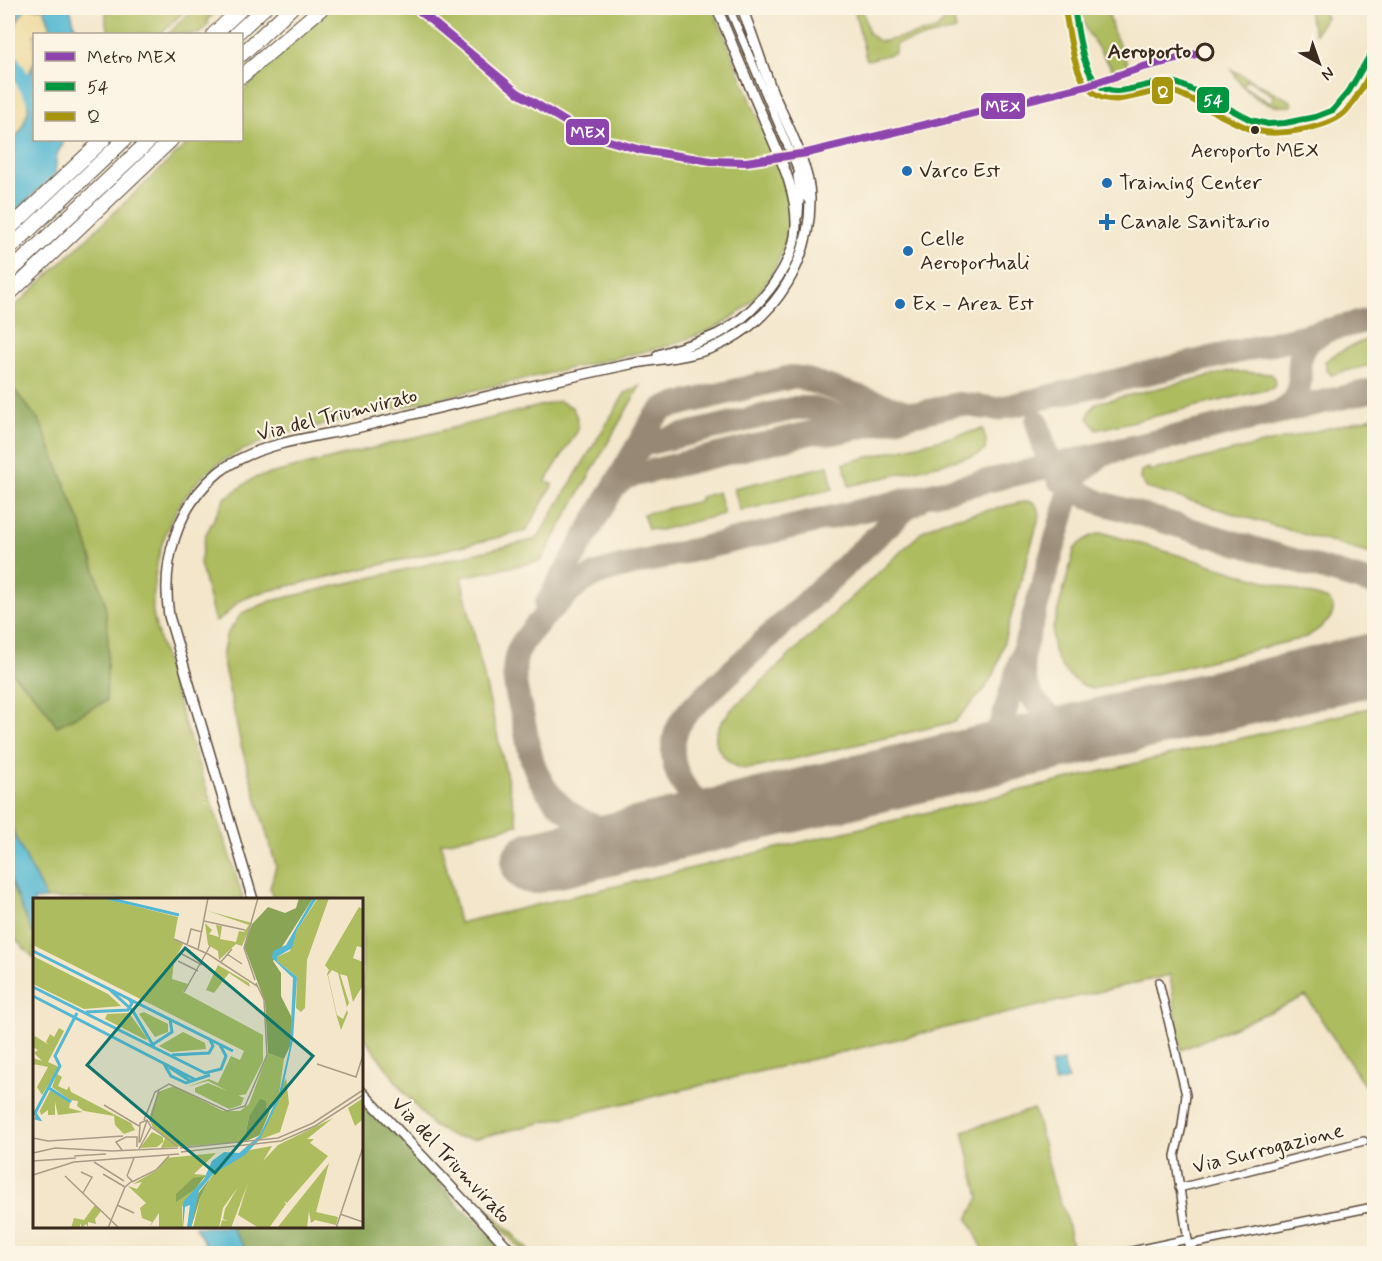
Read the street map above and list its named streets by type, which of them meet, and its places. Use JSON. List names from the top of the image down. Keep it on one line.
{"streets":{"street":["Via del Triumvirato","Via Surrogazione"]},"places":{"other":["Aeroporto","Aeroporto MEX","Varco Est","Training Center","Celle Aeroportuali","Ex - Area Est"],"health":["Canale Sanitario"]},"lines":["metro line MEX","transit line 54","transit line Q"],"legend":["Metro MEX","54","Q"],"north":"bottom right"}
